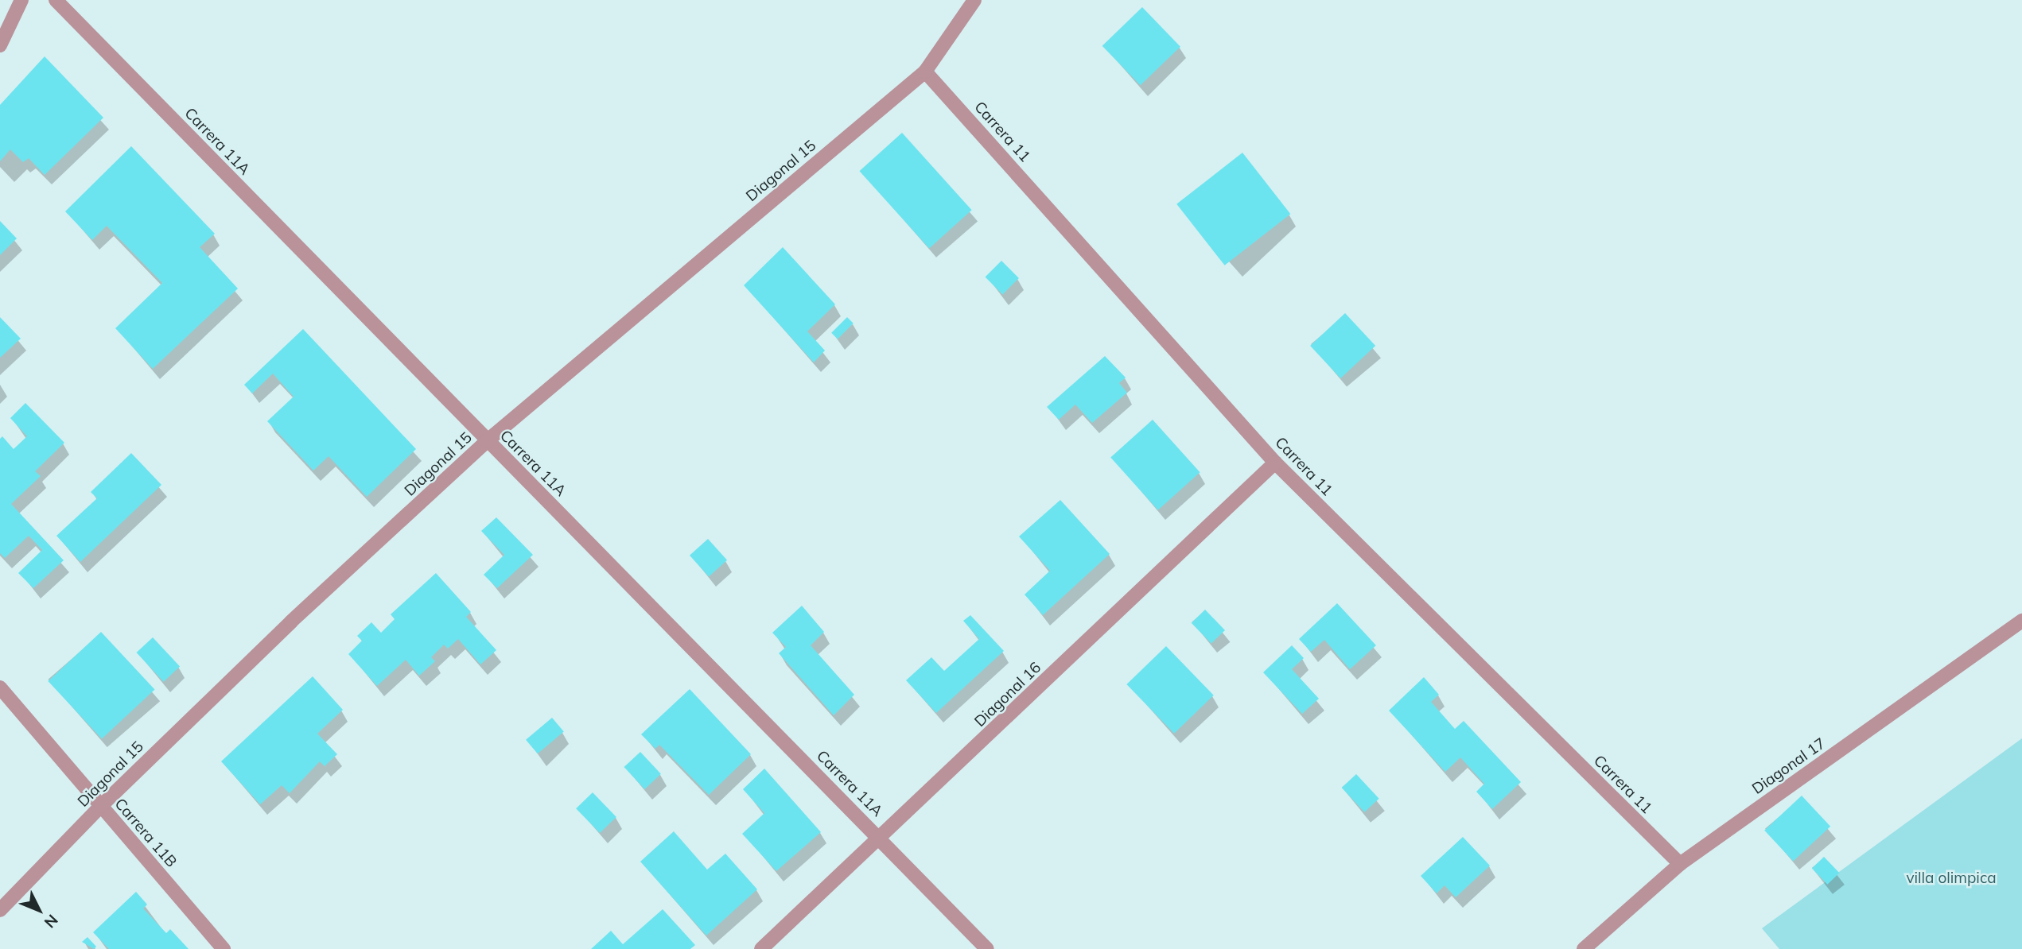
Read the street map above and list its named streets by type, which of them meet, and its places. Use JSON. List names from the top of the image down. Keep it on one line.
{"streets":{"street":["Carrera 11","Carrera 11A","Diagonal 15","Diagonal 16","Diagonal 17","Carrera 11B"]},"crossings":[["Carrera 11","Diagonal 15"],["Carrera 11","Diagonal 16"],["Carrera 11","Diagonal 17"],["Carrera 11A","Diagonal 15"],["Carrera 11A","Diagonal 16"],["Diagonal 15","Carrera 11B"]],"parks":["villa olimpica"],"north":"bottom right"}
